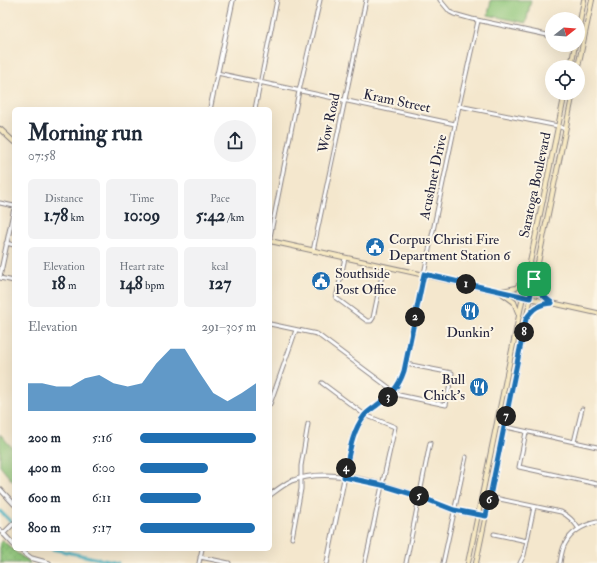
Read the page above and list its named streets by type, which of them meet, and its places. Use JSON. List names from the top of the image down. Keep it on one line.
{"streets":{"main road":["Saratoga Boulevard"],"street":["Kram Street","Wow Road","Acushnet Drive"]},"crossings":[["Kram Street","Wow Road"],["Kram Street","Acushnet Drive"]],"places":{"public building":["Corpus Christi Fire Department Station 6","Southside Post Office"],"restaurant":["Dunkin'","Bull Chick's"]},"north":"right","page":{"heading":["Morning run","07:58"],"stats":[["Distance","1.78 km"],["Time","10:09"],["Pace","5:42 /km"],["Elevation","18 m"],["Heart rate","148 bpm"],["kcal","127"]],"pins":["1","2","8","3","7","4","5","6"],"chart":["Elevation","291–305 m"],"list":[{"name":"200 m","note":"5:16"},{"name":"400 m","note":"6:00"},{"name":"600 m","note":"6:11"},{"name":"800 m","note":"5:17"}]}}
